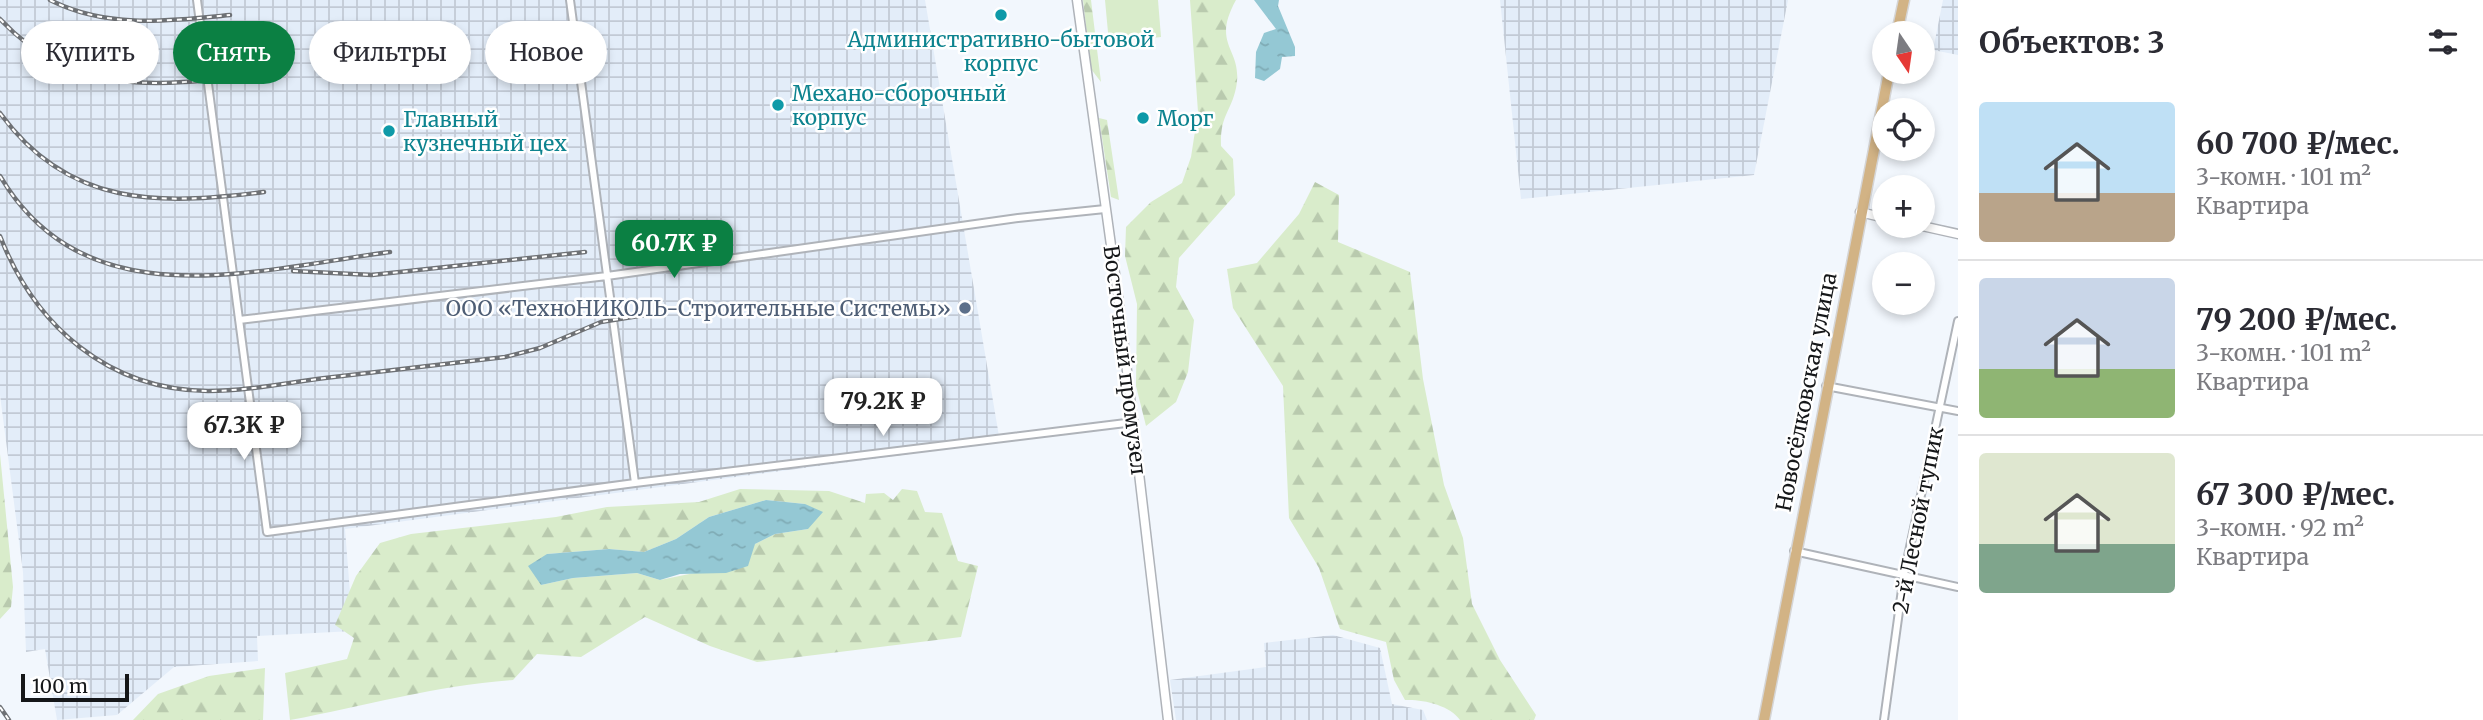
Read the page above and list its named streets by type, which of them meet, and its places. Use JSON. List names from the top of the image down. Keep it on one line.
{"streets":{"main road":["Новосёлковская улица"],"street":["Восточный промузел","2-й Лесной тупик"]},"places":["Административно-бытовой корпус","Механо-сборочный корпус","Морг","Главный кузнечный цех","ООО «ТехноНИКОЛЬ-Строительные Системы»"],"scale_bar":"100 m","north":"bottom","page":{"heading":"Объектов: 3","map_buttons":["+","−"],"chip":["Купить","Снять","Фильтры","Новое"],"list":[{"name":"60 700 ₽/мес.","note":"3-комн. · 101 m² · Квартира"},{"name":"79 200 ₽/мес.","note":"3-комн. · 101 m² · Квартира"},{"name":"67 300 ₽/мес.","note":"3-комн. · 92 m² · Квартира"}],"price":["60.7K ₽","79.2K ₽","67.3K ₽"],"scale":"100 m"}}
